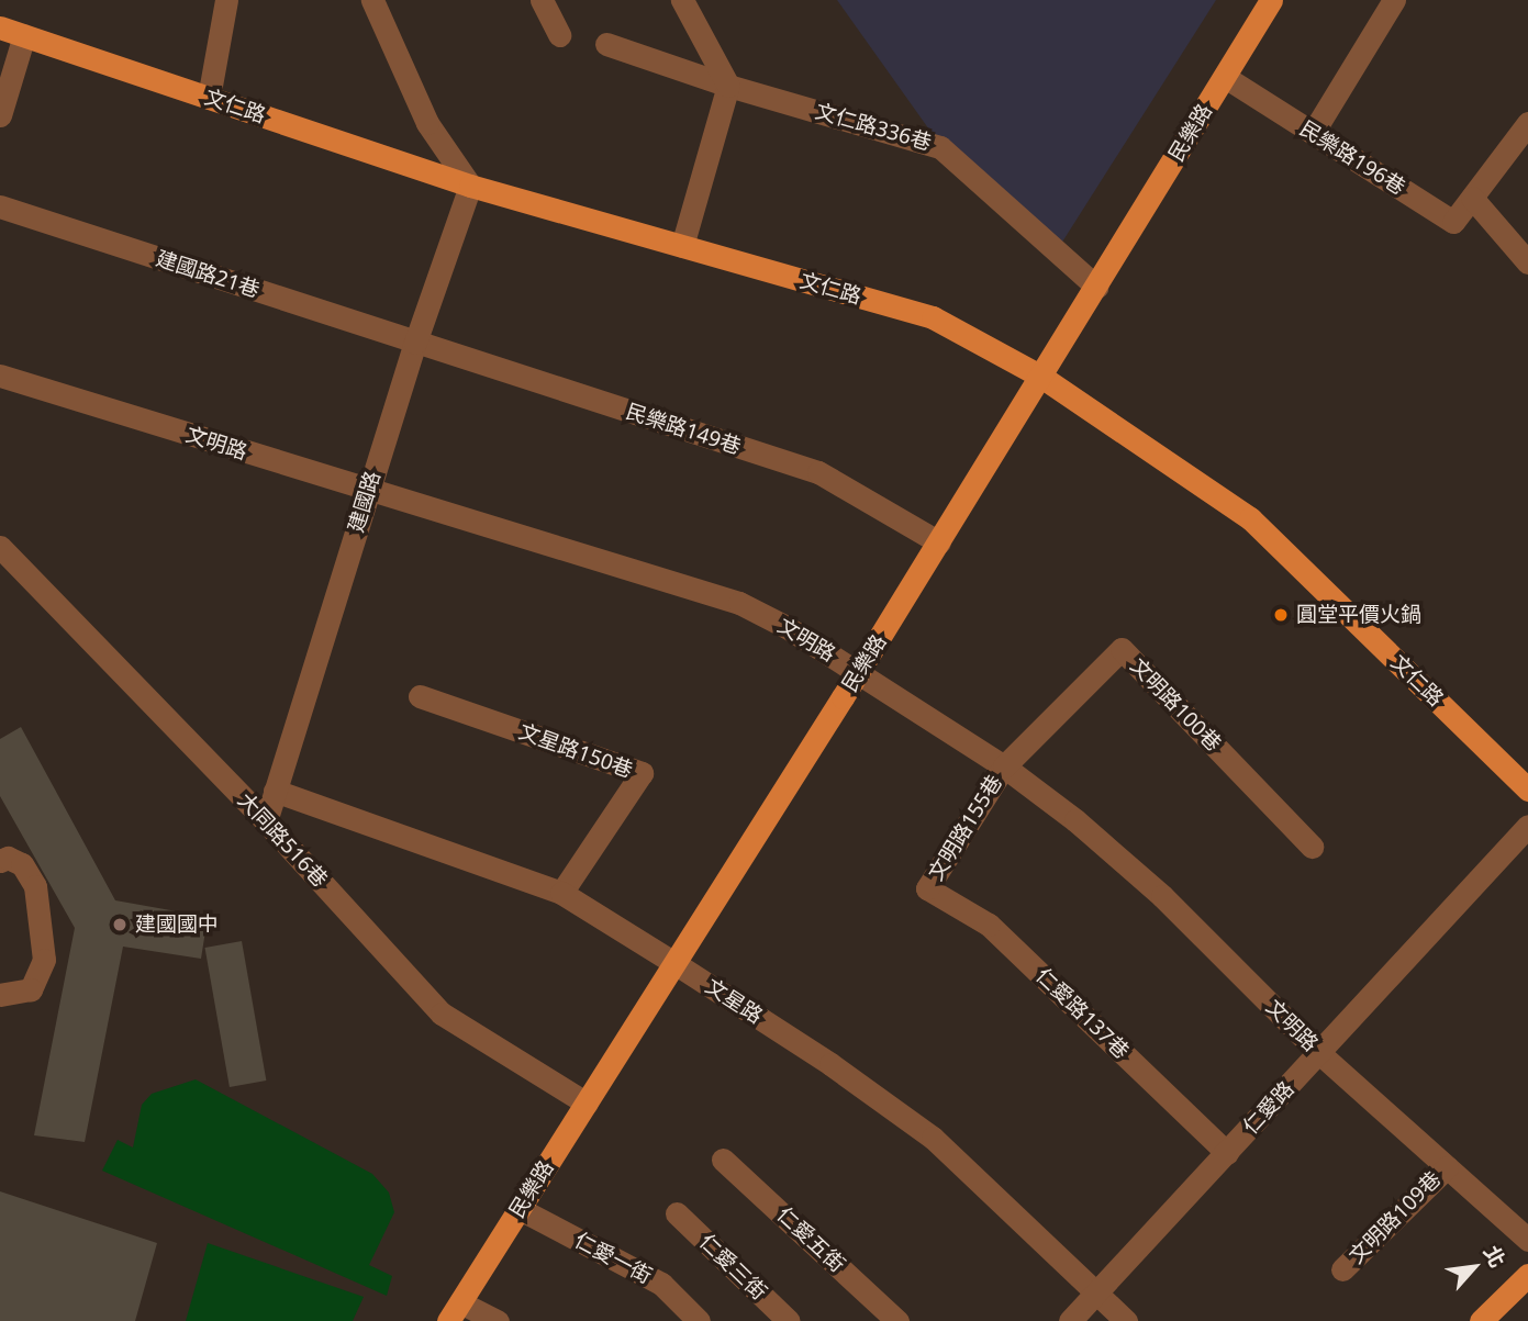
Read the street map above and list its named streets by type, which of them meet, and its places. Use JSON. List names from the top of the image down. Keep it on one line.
{"streets":{"main road":["文仁路","民樂路"],"street":["文仁路336巷","民樂路196巷","建國路21巷","民樂路149巷","文明路","建國路","文明路100巷","文星路150巷","文明路155巷","大同路516巷","文星路","仁愛路137巷","仁愛路","文明路109巷","仁愛五街","仁愛一街","仁愛三街"]},"crossings":[["文仁路","民樂路"],["文仁路","建國路"],["文仁路336巷","民樂路"],["民樂路","民樂路196巷"],["民樂路","民樂路149巷"],["民樂路","文明路"],["民樂路","大同路516巷"],["民樂路","文星路"],["民樂路","仁愛一街"],["建國路21巷","民樂路149巷"],["建國路21巷","建國路"],["民樂路149巷","建國路"],["文明路","建國路"],["文明路","文明路100巷"],["文明路","文明路155巷"],["文明路","仁愛路"],["文明路","文明路109巷"],["建國路","大同路516巷"],["建國路","文星路"],["文明路100巷","文明路155巷"],["文星路150巷","文星路"],["文明路155巷","仁愛路137巷"],["文星路","仁愛路"],["仁愛路137巷","仁愛路"]],"places":["圓堂平價火鍋","建國國中"],"north":"top right"}
